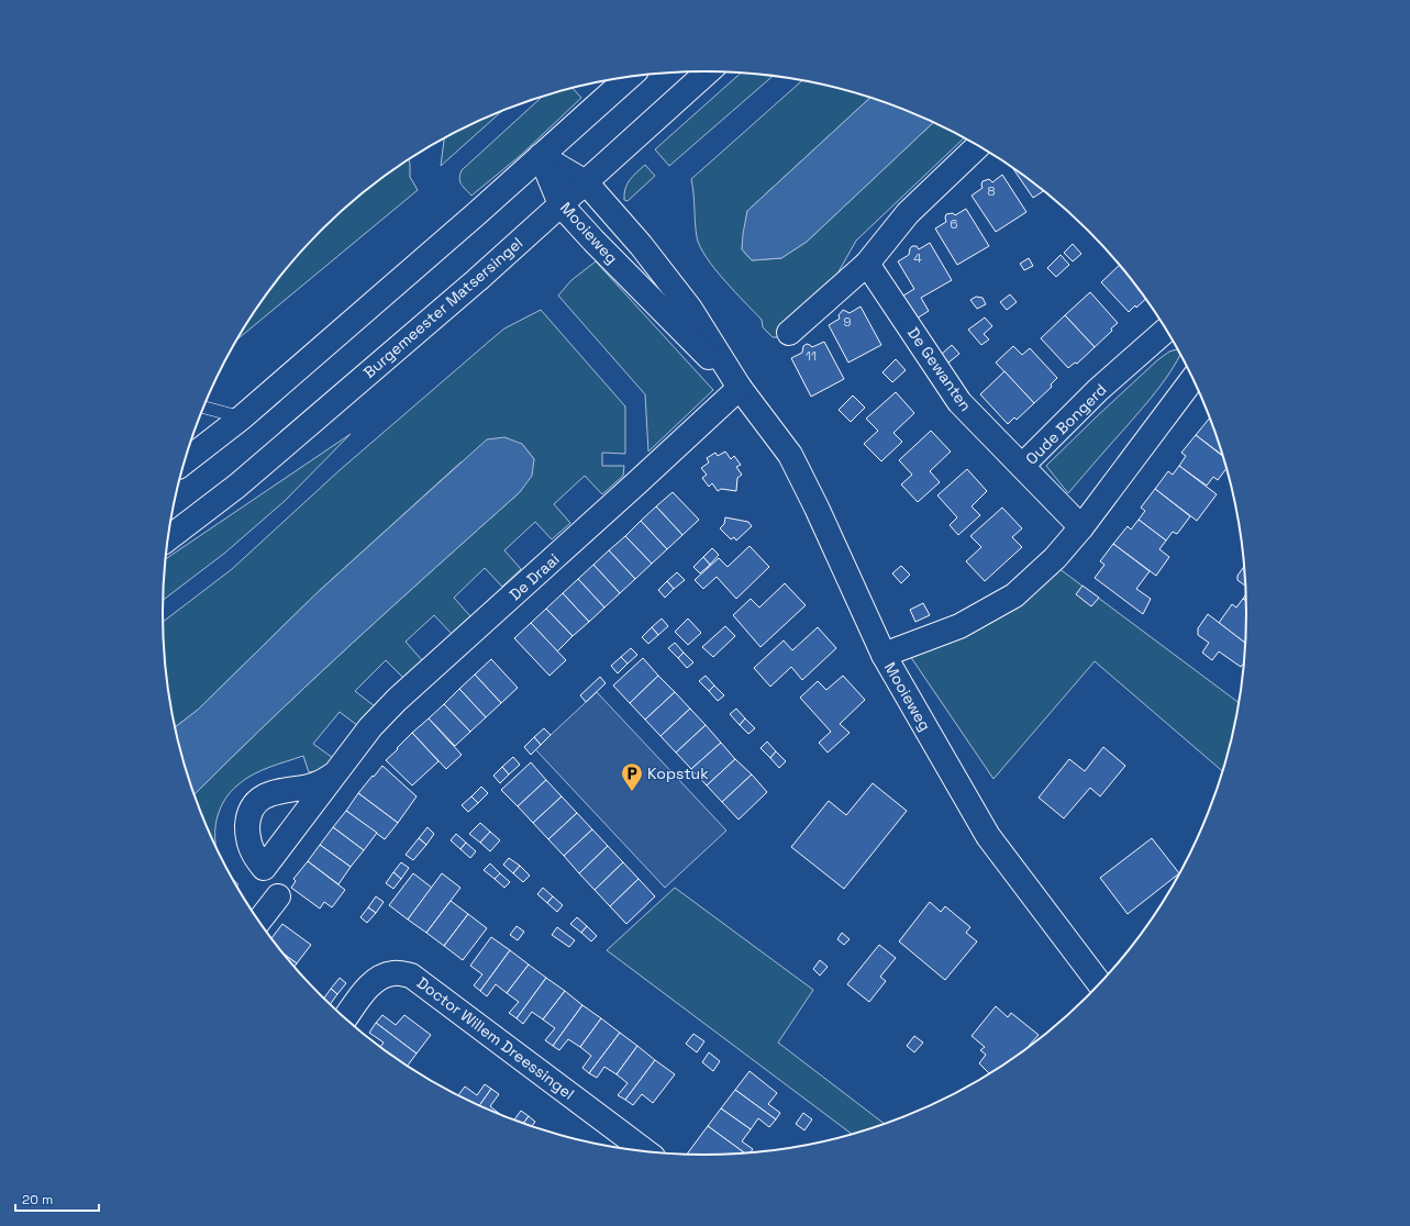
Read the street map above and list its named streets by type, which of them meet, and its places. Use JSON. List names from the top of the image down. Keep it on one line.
{"streets":{"street":["Mooieweg","Burgemeester Matsersingel","De Gewanten","Oude Bongerd","De Draai","Doctor Willem Dreessingel"]},"crossings":[["Mooieweg","Burgemeester Matsersingel"],["Mooieweg","De Draai"],["De Gewanten","Oude Bongerd"]],"places":{"parking":["Kopstuk"]},"house_numbers":["8","6","4","9","11"],"scale_bar":"20 m"}
